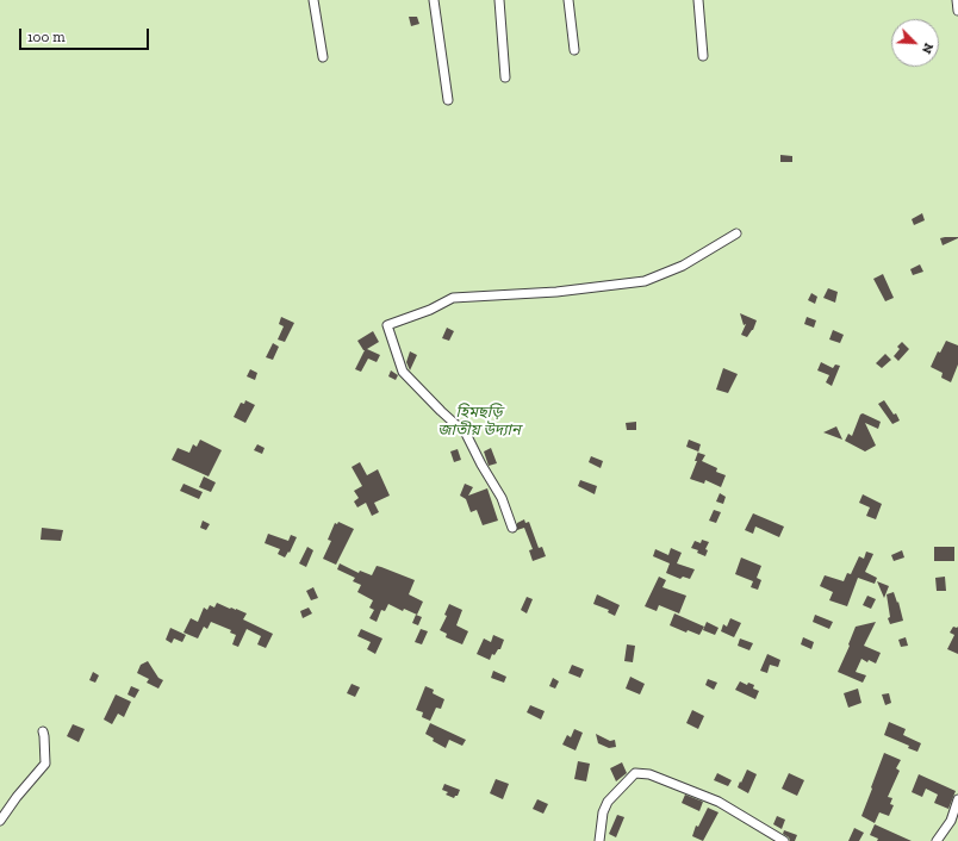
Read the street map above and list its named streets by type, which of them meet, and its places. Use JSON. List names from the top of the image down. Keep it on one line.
{"parks":["হিমছড়ি জাতীয় উদ্যান"],"scale_bar":"100 m","north":"bottom right"}
